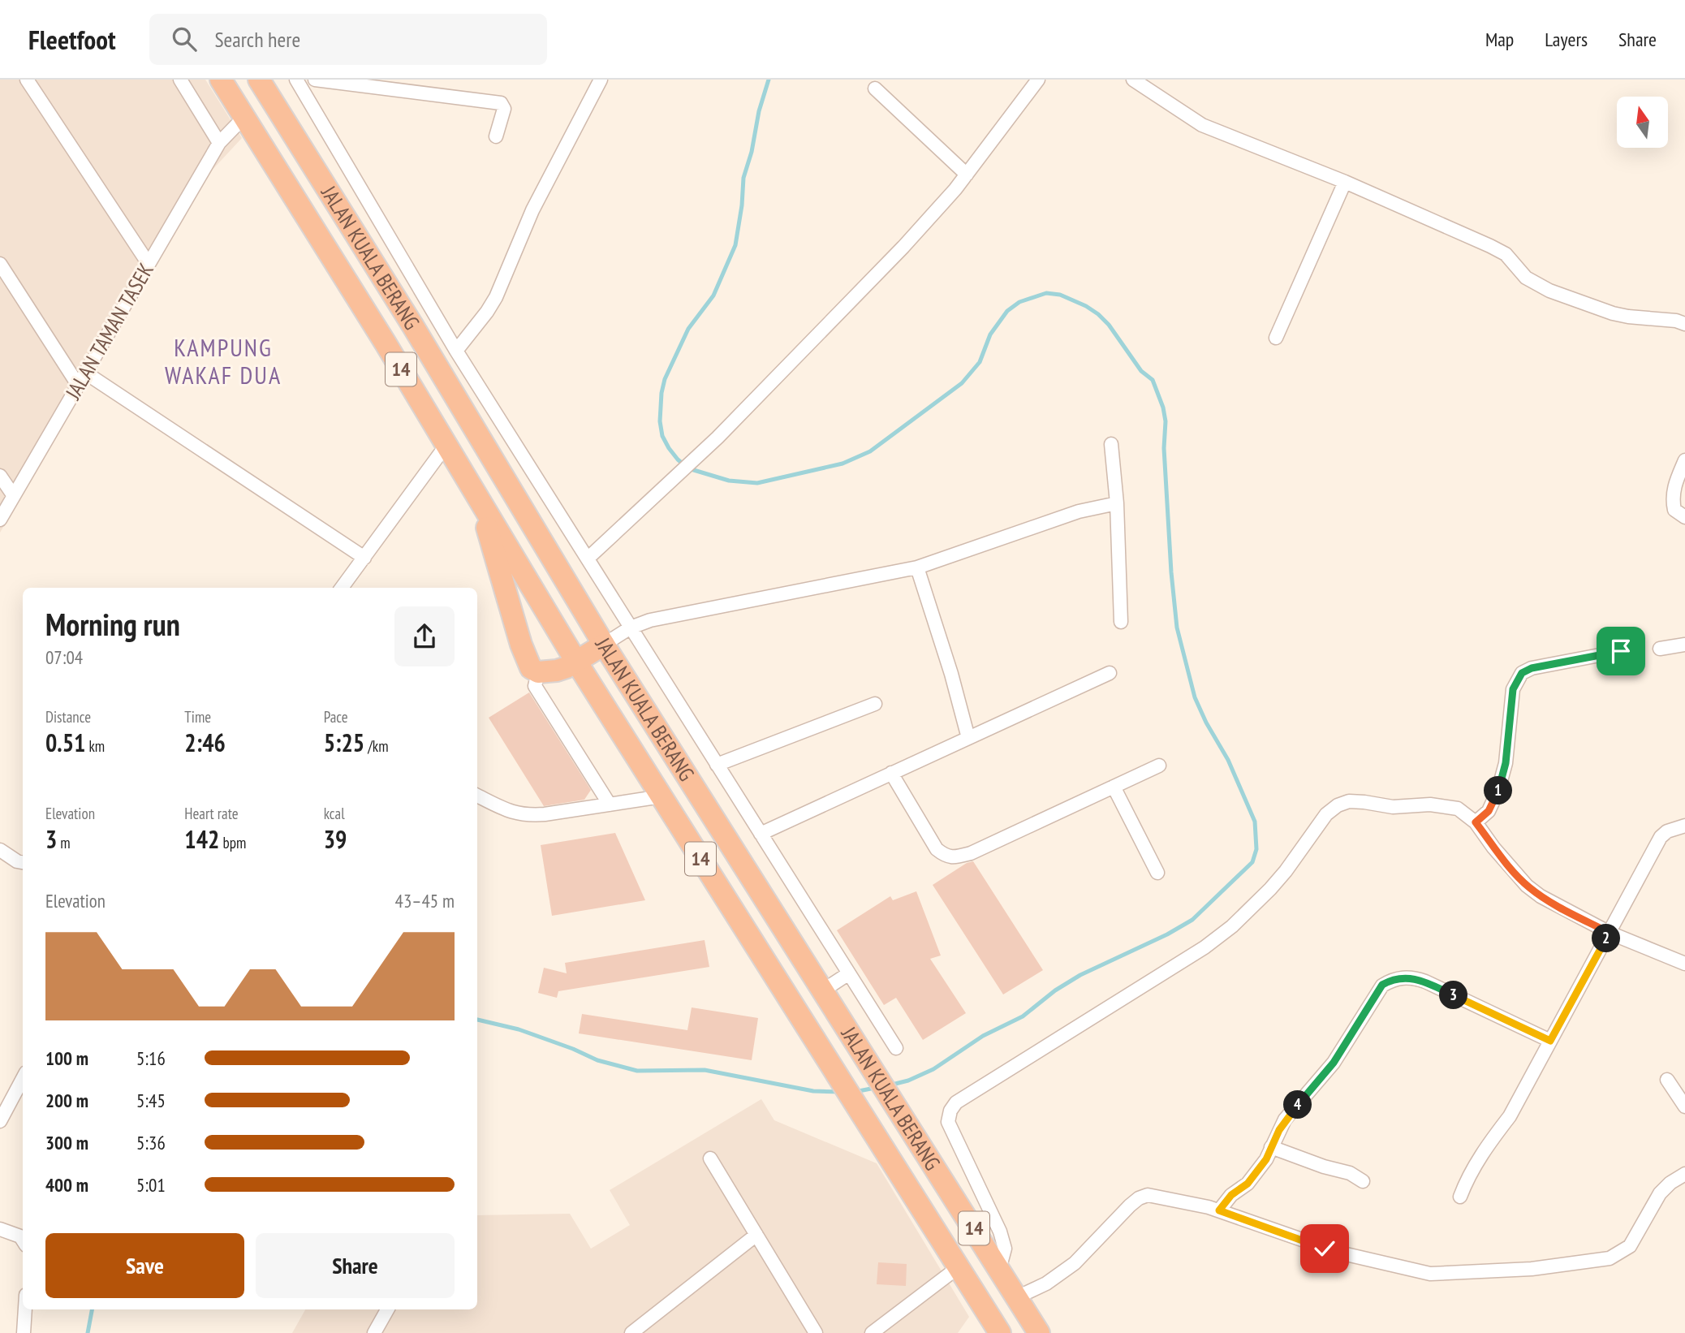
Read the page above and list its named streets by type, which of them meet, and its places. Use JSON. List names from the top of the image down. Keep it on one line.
{"streets":{"highway":["JALAN KUALA BERANG","14"],"street":["JALAN TAMAN TASEK"]},"crossings":[["JALAN KUALA BERANG","JALAN TAMAN TASEK"]],"districts":["KAMPUNG WAKAF DUA"],"north":"top","page":{"header":"Fleetfoot","search":"Search here","nav":["Map","Layers","Share"],"heading":["Morning run","07:04"],"stats":[["Distance","0.51 km"],["Time","2:46"],["Pace","5:25 /km"],["Elevation","3 m"],["Heart rate","142 bpm"],["kcal","39"]],"pins":["1","2","3","4"],"chart":["Elevation","43–45 m"],"list":[{"name":"100 m","note":"5:16"},{"name":"200 m","note":"5:45"},{"name":"300 m","note":"5:36"},{"name":"400 m","note":"5:01"}],"buttons":["Save","Share"]}}
